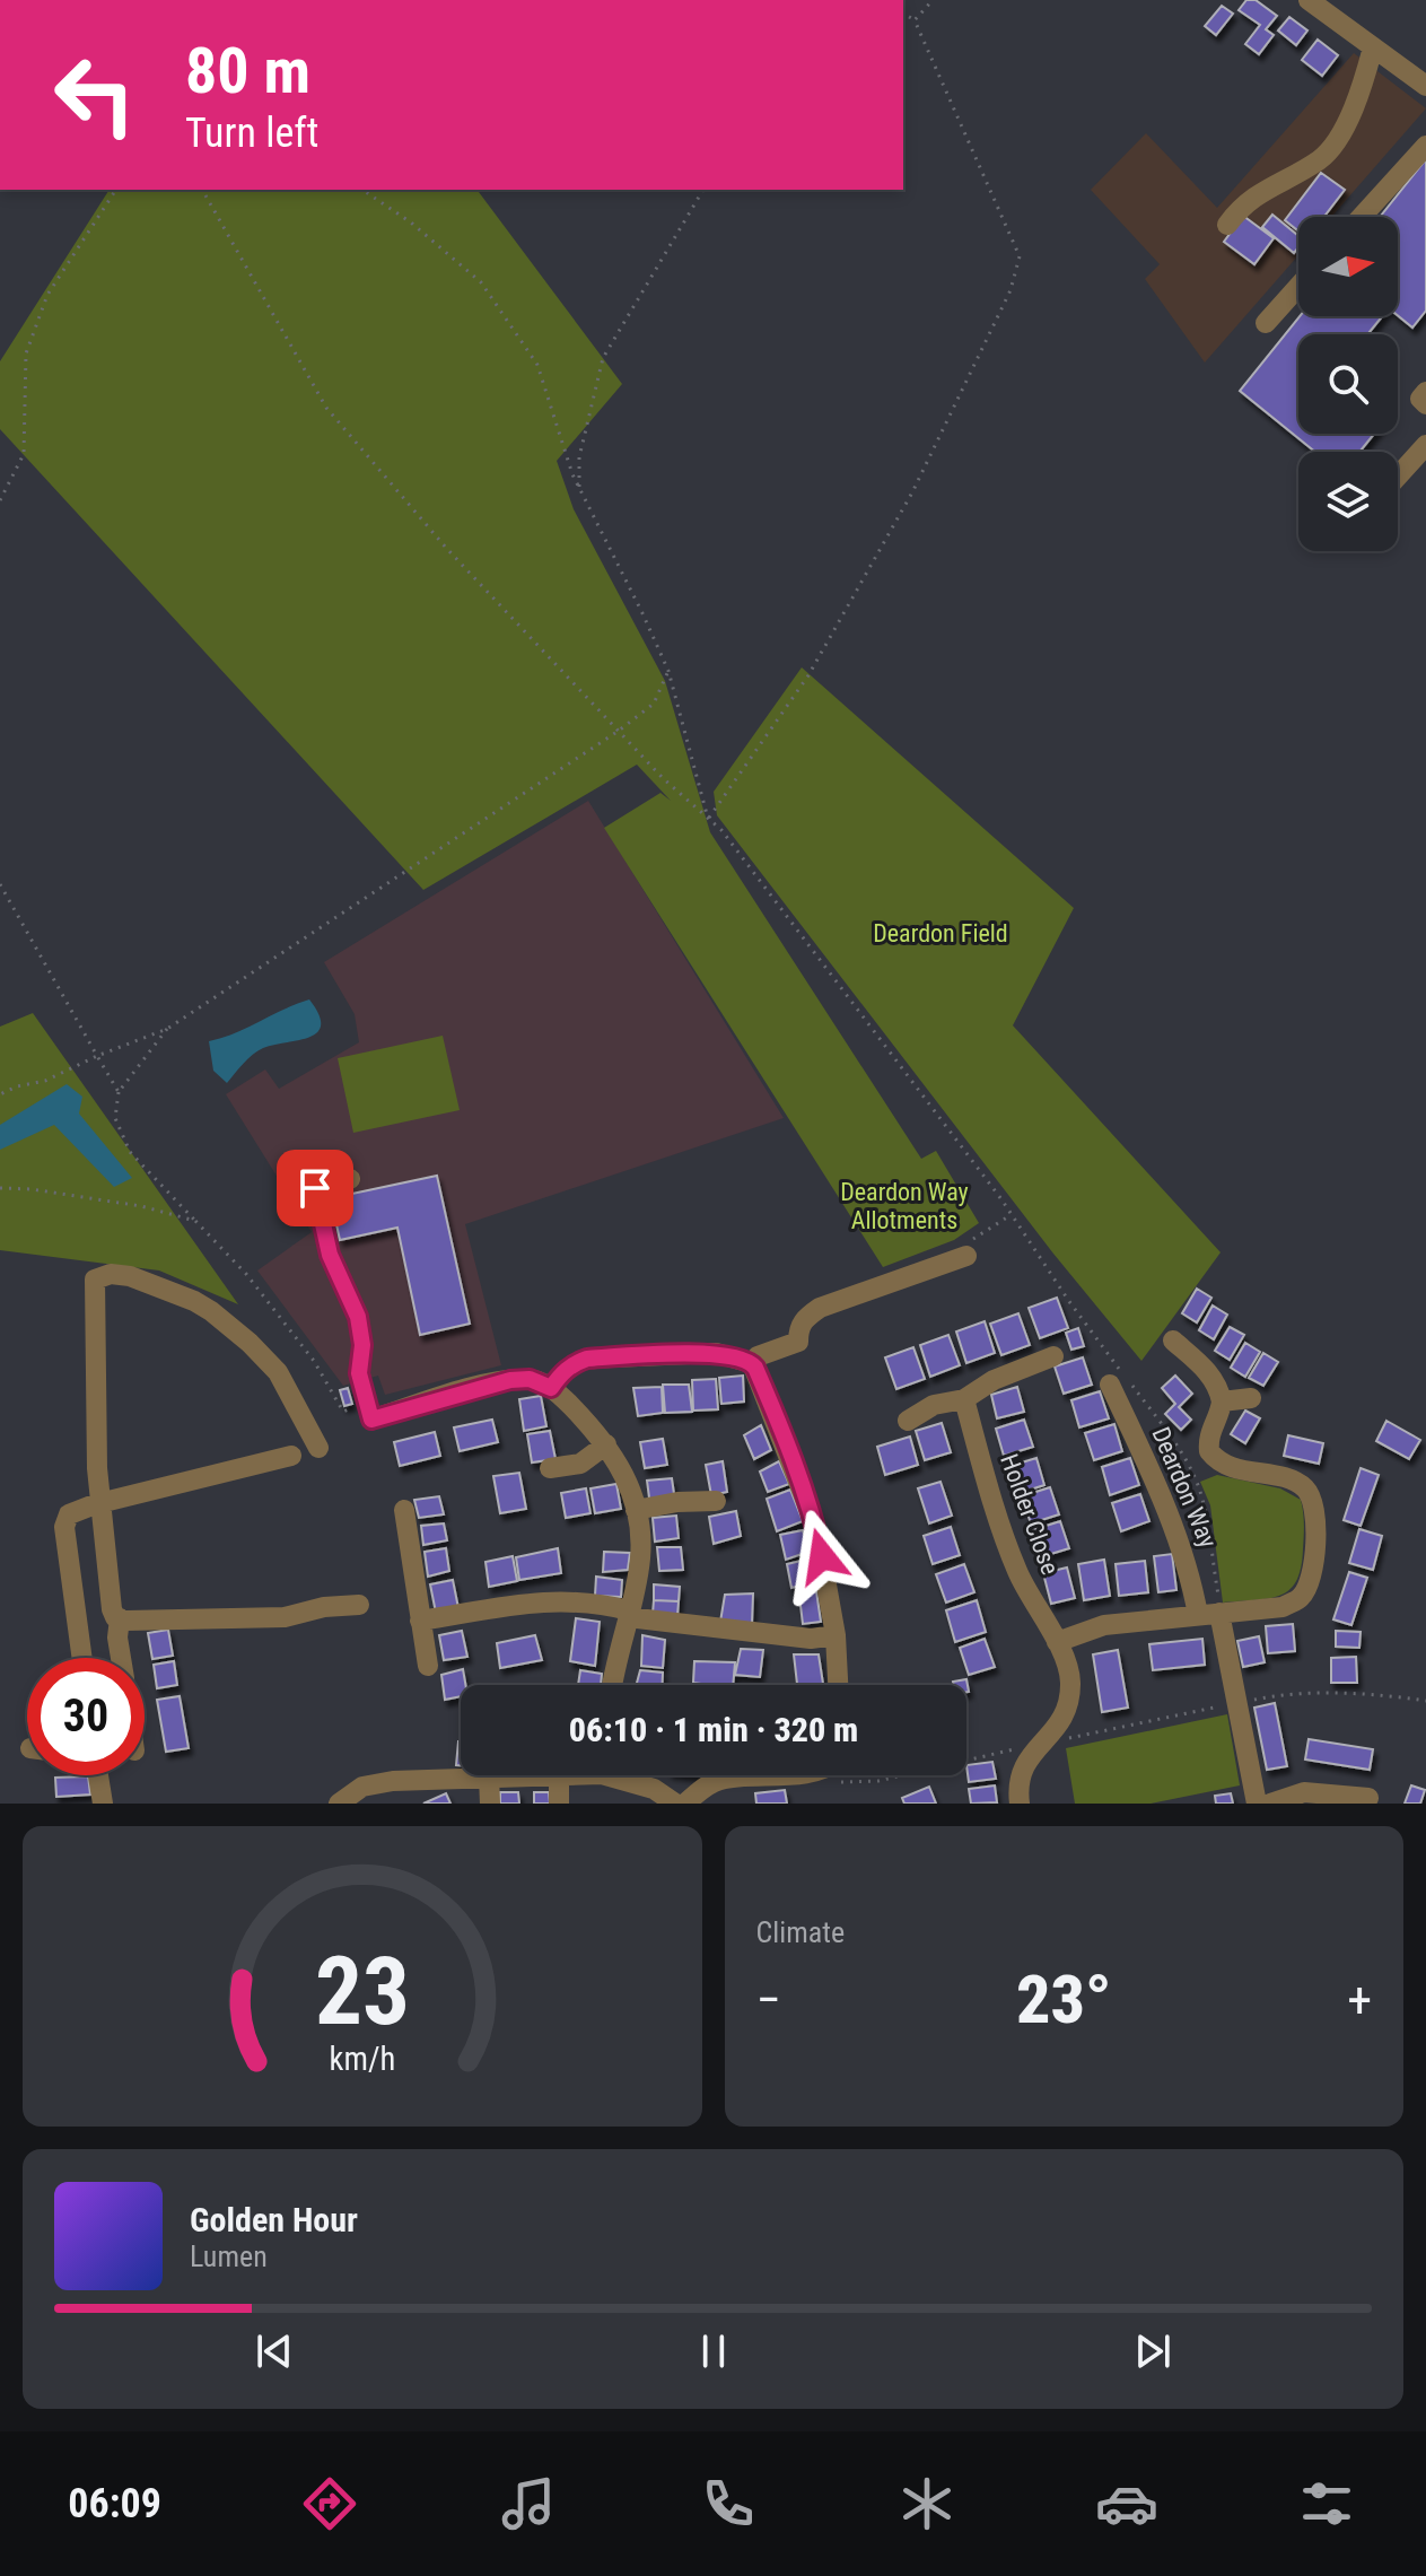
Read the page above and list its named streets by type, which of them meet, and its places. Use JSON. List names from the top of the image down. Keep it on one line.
{"streets":{"street":["Deardon Way","Holder Close"]},"crossings":[["Deardon Way","Holder Close"]],"parks":["Deardon Field","Deardon Way Allotments"],"north":"right","page":{"turn":["80 m","Turn left"],"limit":"30","trip":"06:10 · 1 min · 320 m","tile":"Climate","heat":["−","23°","+"],"song":["Golden Hour","Lumen"],"tabs":"06:09","gauge":["23","km/h"]}}
